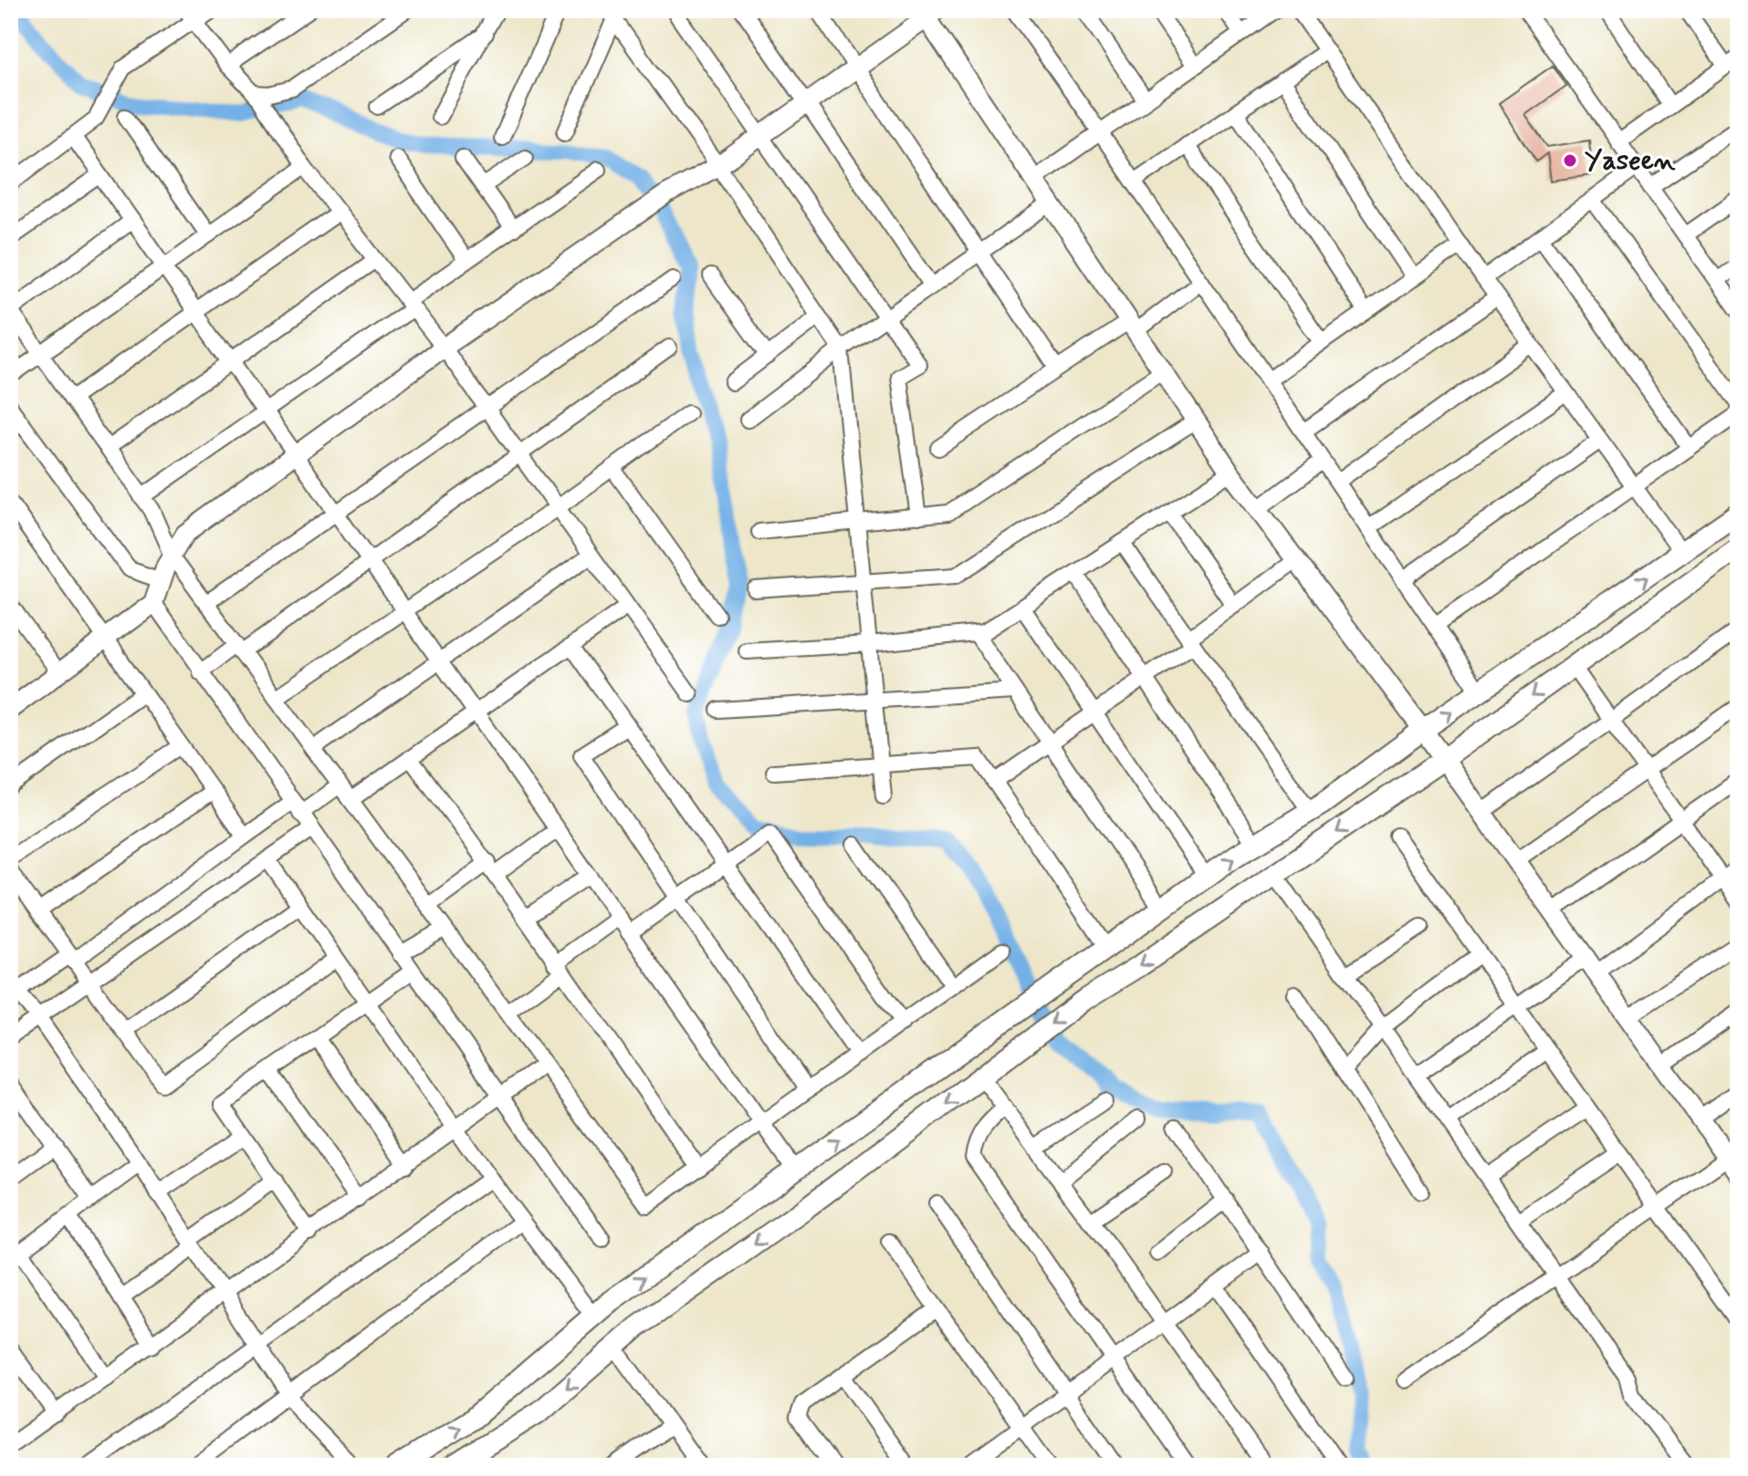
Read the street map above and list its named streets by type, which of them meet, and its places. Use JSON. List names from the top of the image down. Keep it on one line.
{"places":["Yaseen"]}
